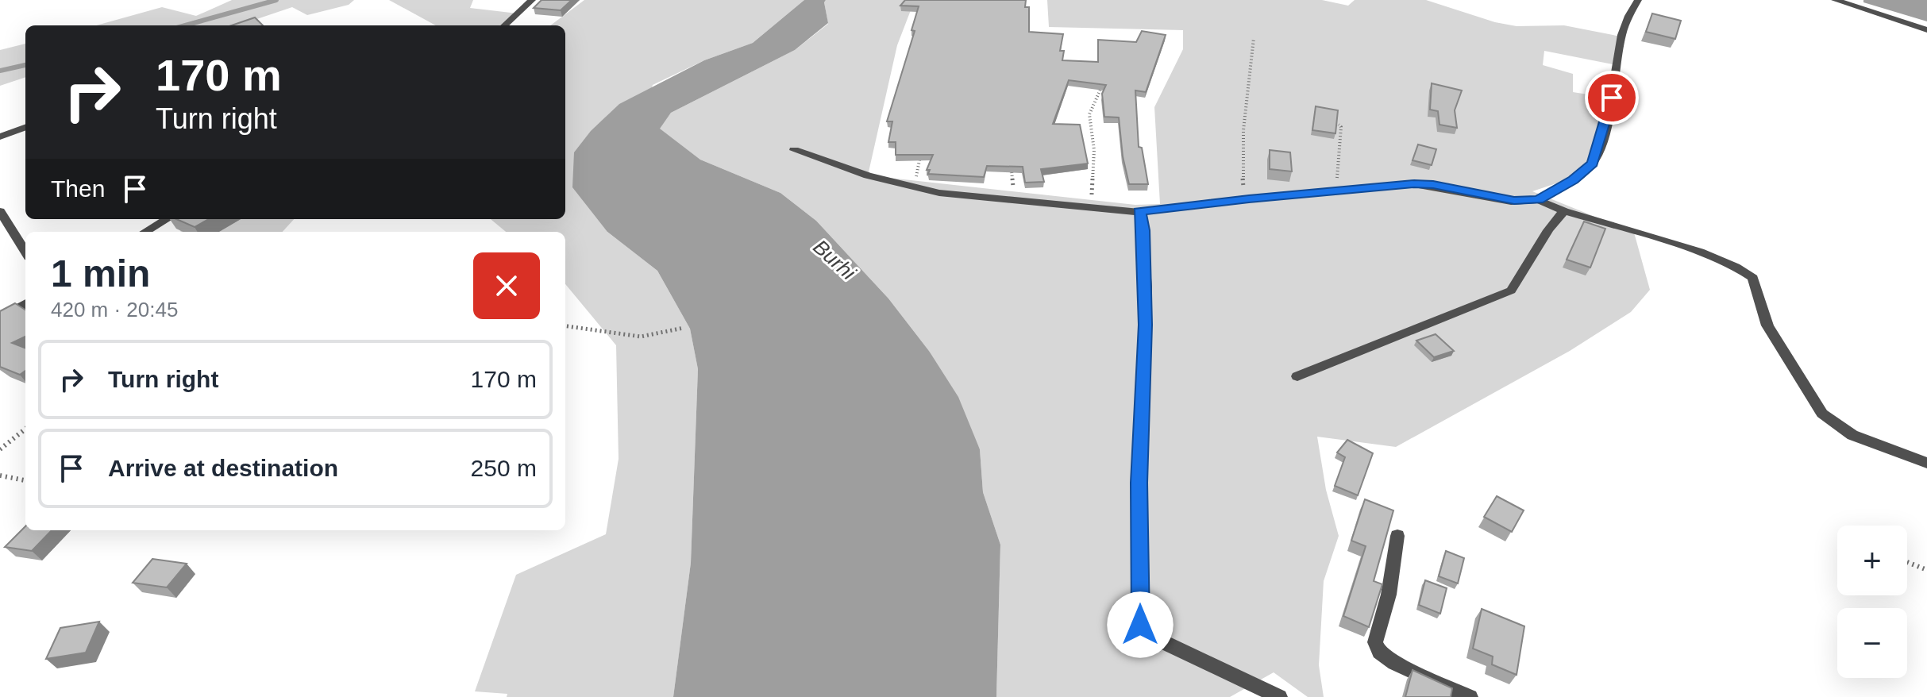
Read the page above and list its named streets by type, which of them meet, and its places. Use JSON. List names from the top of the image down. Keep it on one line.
{"water":["Burhi"],"page":{"turn":["170 m","Turn right"],"then":"Then","heading":["1 min","420 m · 20:45"],"list":[{"name":"Turn right","value":"170 m"},{"name":"Arrive at destination","value":"250 m"}],"map_buttons":["+","−"]}}
